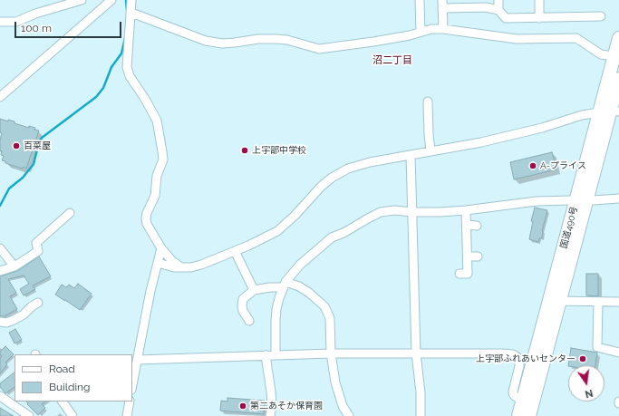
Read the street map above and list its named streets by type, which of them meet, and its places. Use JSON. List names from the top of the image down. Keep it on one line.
{"streets":{"highway":["国道490号"]},"districts":["沼二丁目"],"places":["百菜屋","上宇部中学校","A-プライス","上宇部ふれあいセンター","第二あそか保育園"],"legend":["Road","Building"],"scale_bar":"100 m","north":"bottom"}
